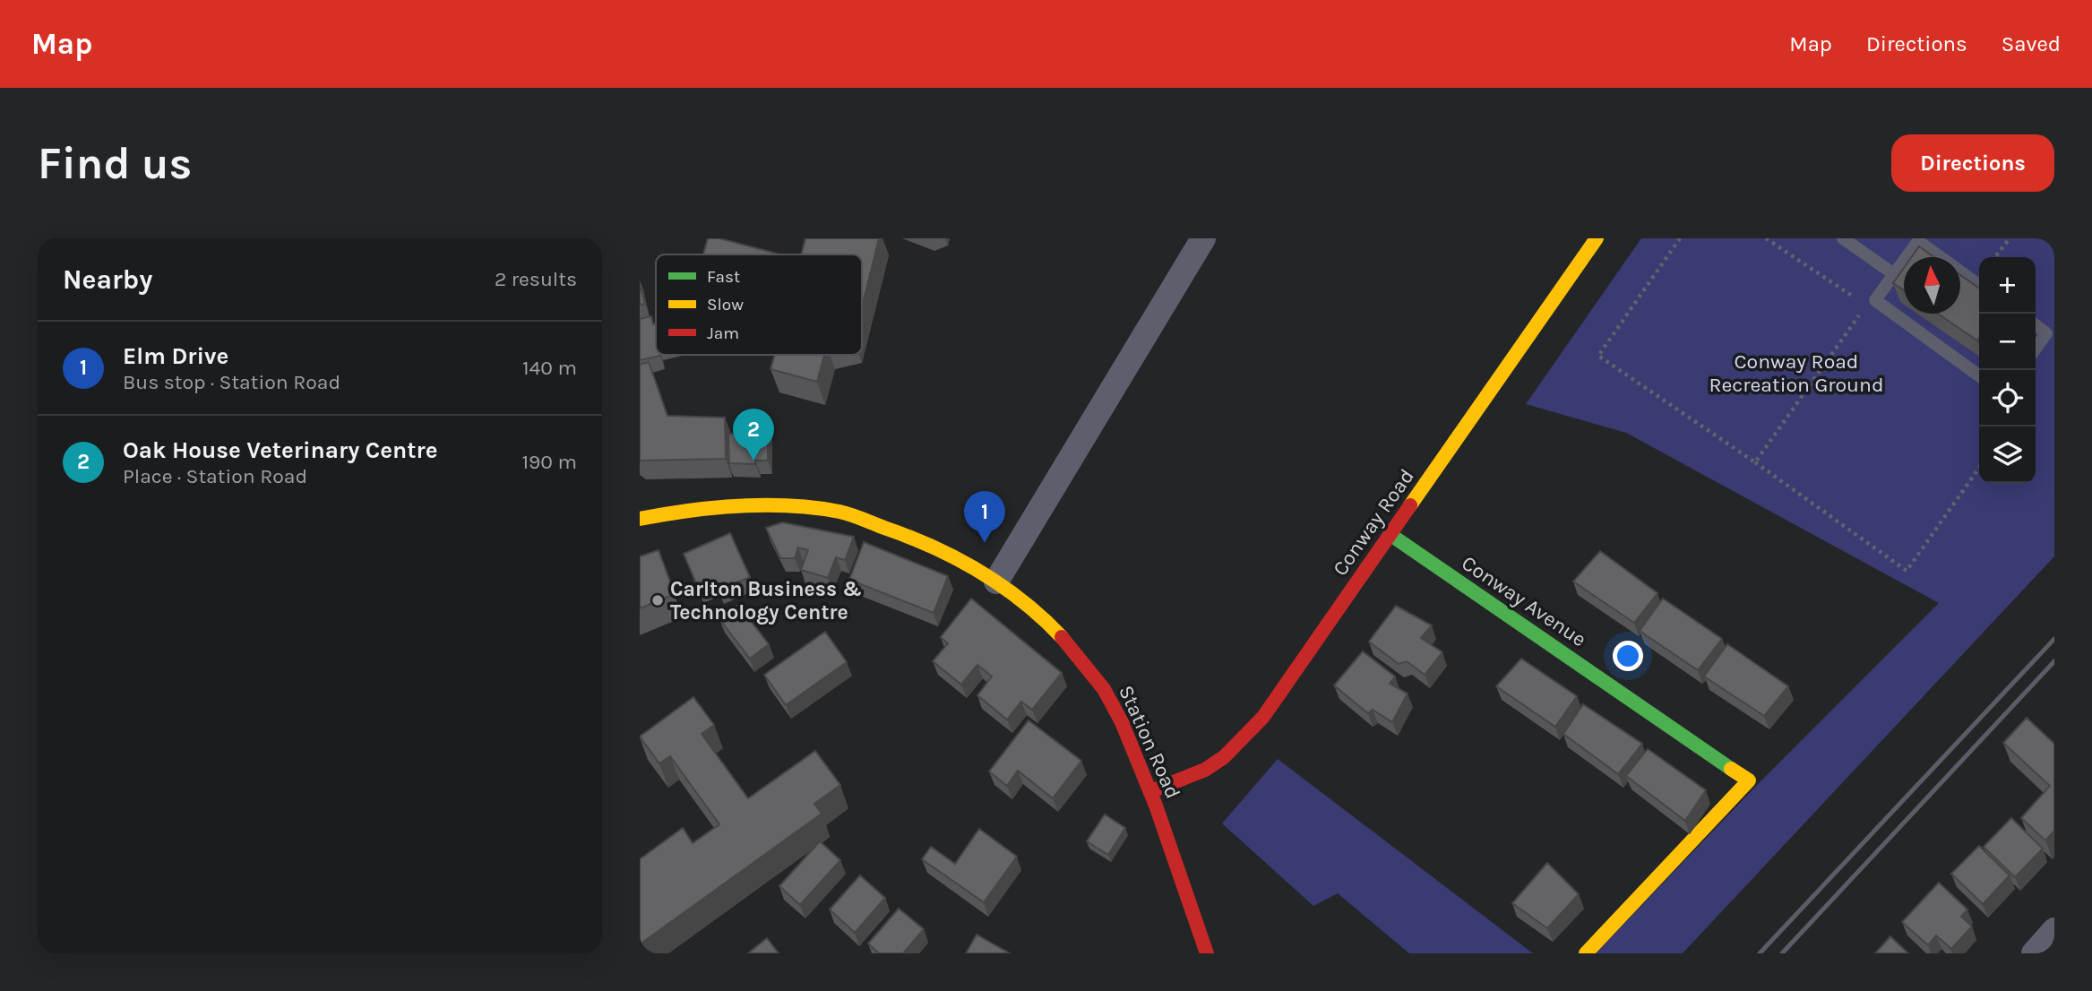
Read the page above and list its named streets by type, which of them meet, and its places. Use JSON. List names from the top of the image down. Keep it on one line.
{"streets":{"street":["Conway Road","Conway Avenue","Station Road"]},"crossings":[["Conway Road","Conway Avenue"],["Conway Road","Station Road"]],"parks":["Conway Road Recreation Ground"],"places":["Carlton Business & Technology Centre"],"legend":["Fast","Slow","Jam"],"north":"top","page":{"header":"Map","nav":["Map","Directions","Saved"],"buttons":"Directions","title":"Find us","heading":["Nearby","2 results"],"map_buttons":["+","−"],"list":[{"mark":"1","name":"Elm Drive","note":"Bus stop · Station Road","value":"140 m"},{"mark":"2","name":"Oak House Veterinary Centre","note":"Place · Station Road","value":"190 m"}],"pins":["2","1"]}}
